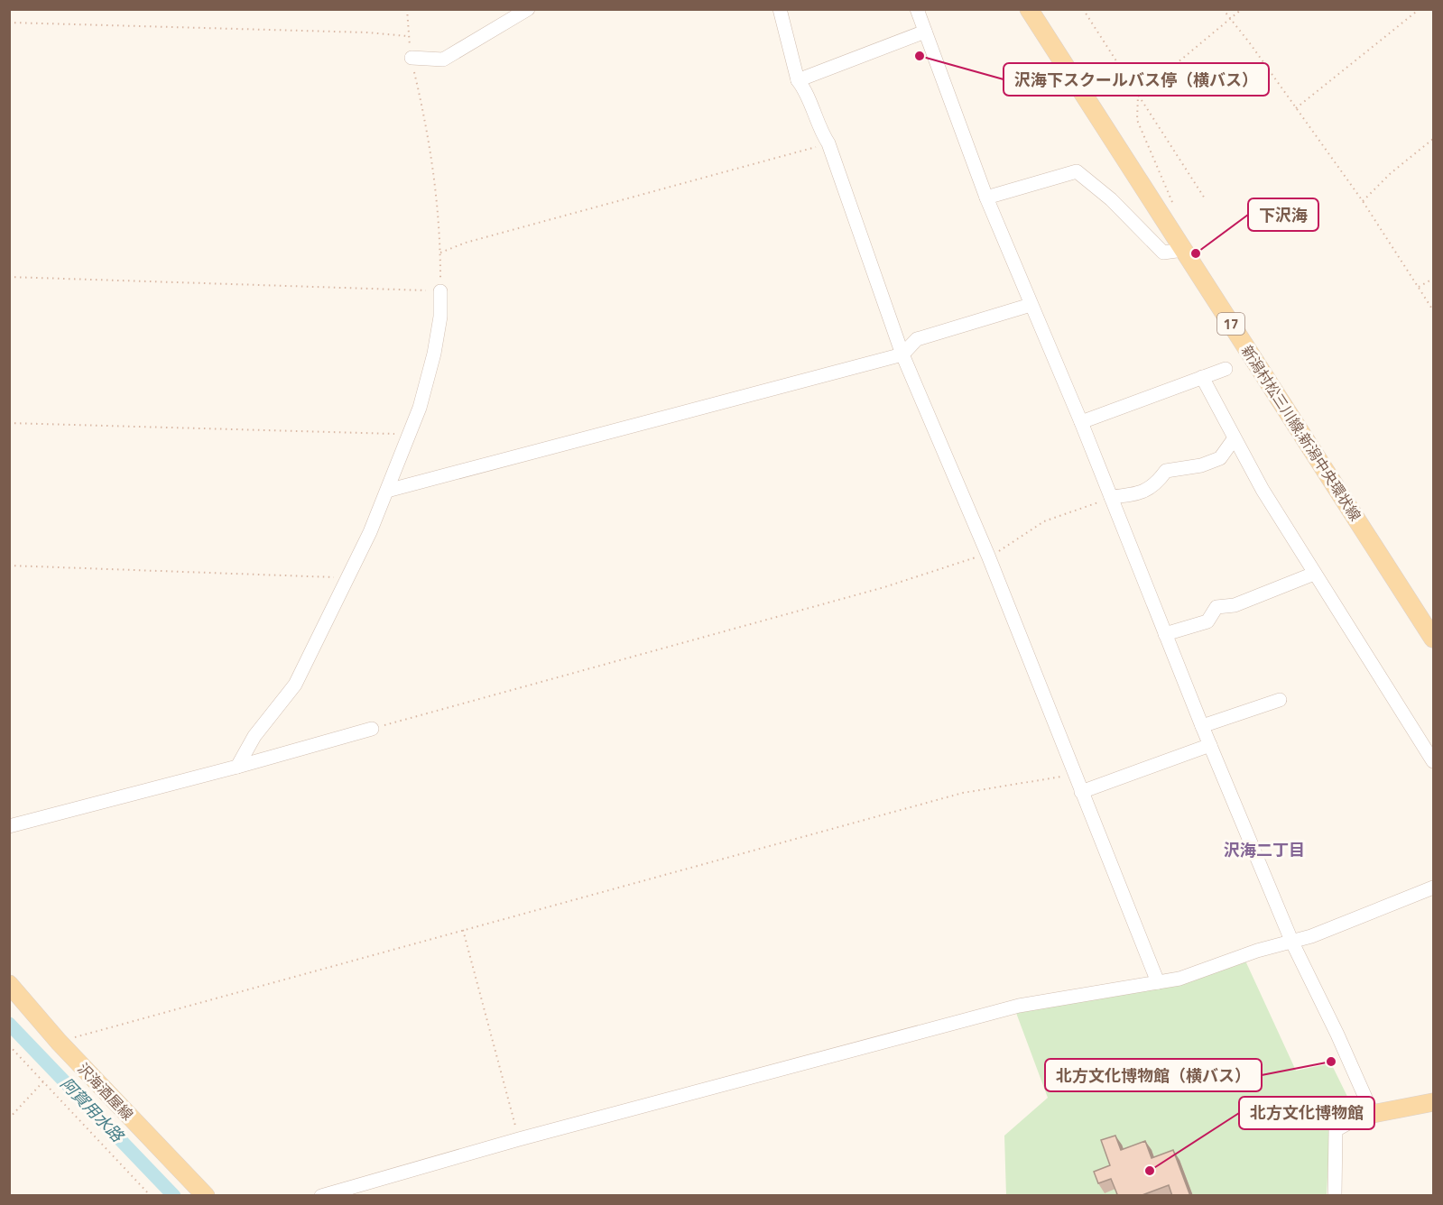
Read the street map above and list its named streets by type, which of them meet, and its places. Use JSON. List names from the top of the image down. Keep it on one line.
{"streets":{"main road":["17","新潟村松三川線;新潟中央環状線","沢海酒屋線"]},"districts":["沢海二丁目"],"water":["阿賀用水路"],"places":["沢海下スクールバス停（横バス）","下沢海","北方文化博物館（横バス）","北方文化博物館"]}
